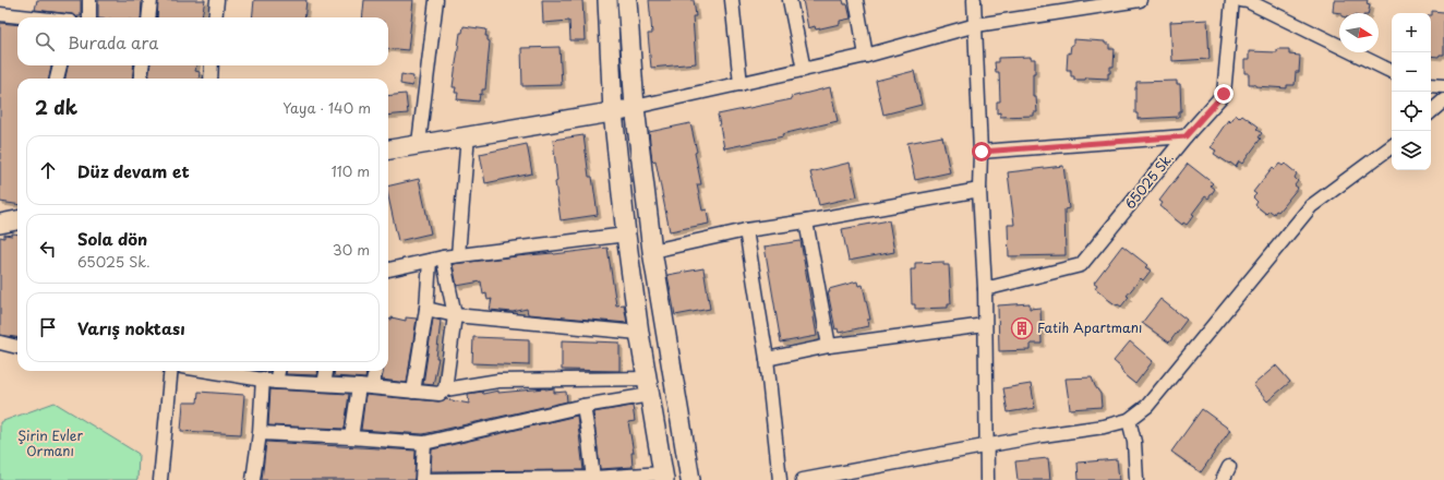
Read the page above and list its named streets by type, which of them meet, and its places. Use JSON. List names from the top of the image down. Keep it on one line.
{"streets":{"street":["65025 Sk."]},"parks":["Şirin Evler Ormanı"],"places":{"building":["Fatih Apartmanı"]},"north":"right","page":{"map_buttons":["+","−"],"search":"Burada ara","heading":["2 dk","Yaya · 140 m"],"list":[["Düz devam et","110 m"],["Sola dön","65025 Sk.","30 m"],"Varış noktası"]}}
